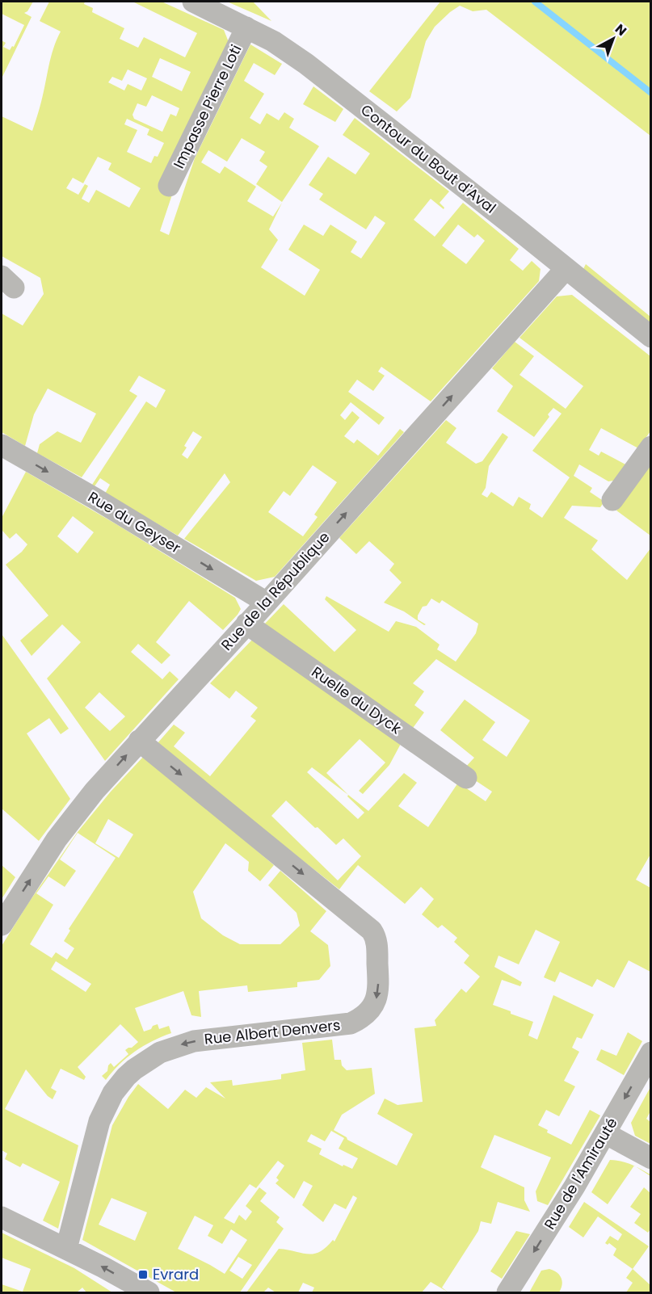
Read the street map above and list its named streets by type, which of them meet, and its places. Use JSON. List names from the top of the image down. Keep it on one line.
{"streets":{"street":["Impasse Pierre Loti","Contour du Bout d'Aval","Rue du Geyser","Rue de la République","Ruelle du Dyck","Rue Albert Denvers","Rue de l'Amirauté"]},"crossings":[["Impasse Pierre Loti","Contour du Bout d'Aval"],["Contour du Bout d'Aval","Rue de la République"],["Rue du Geyser","Rue de la République"],["Rue de la République","Ruelle du Dyck"],["Rue de la République","Rue Albert Denvers"]],"one_way":["Rue du Geyser","Rue de la République","Rue de l'Amirauté"],"places":{"transit":["Evrard"]},"north":"top right"}
